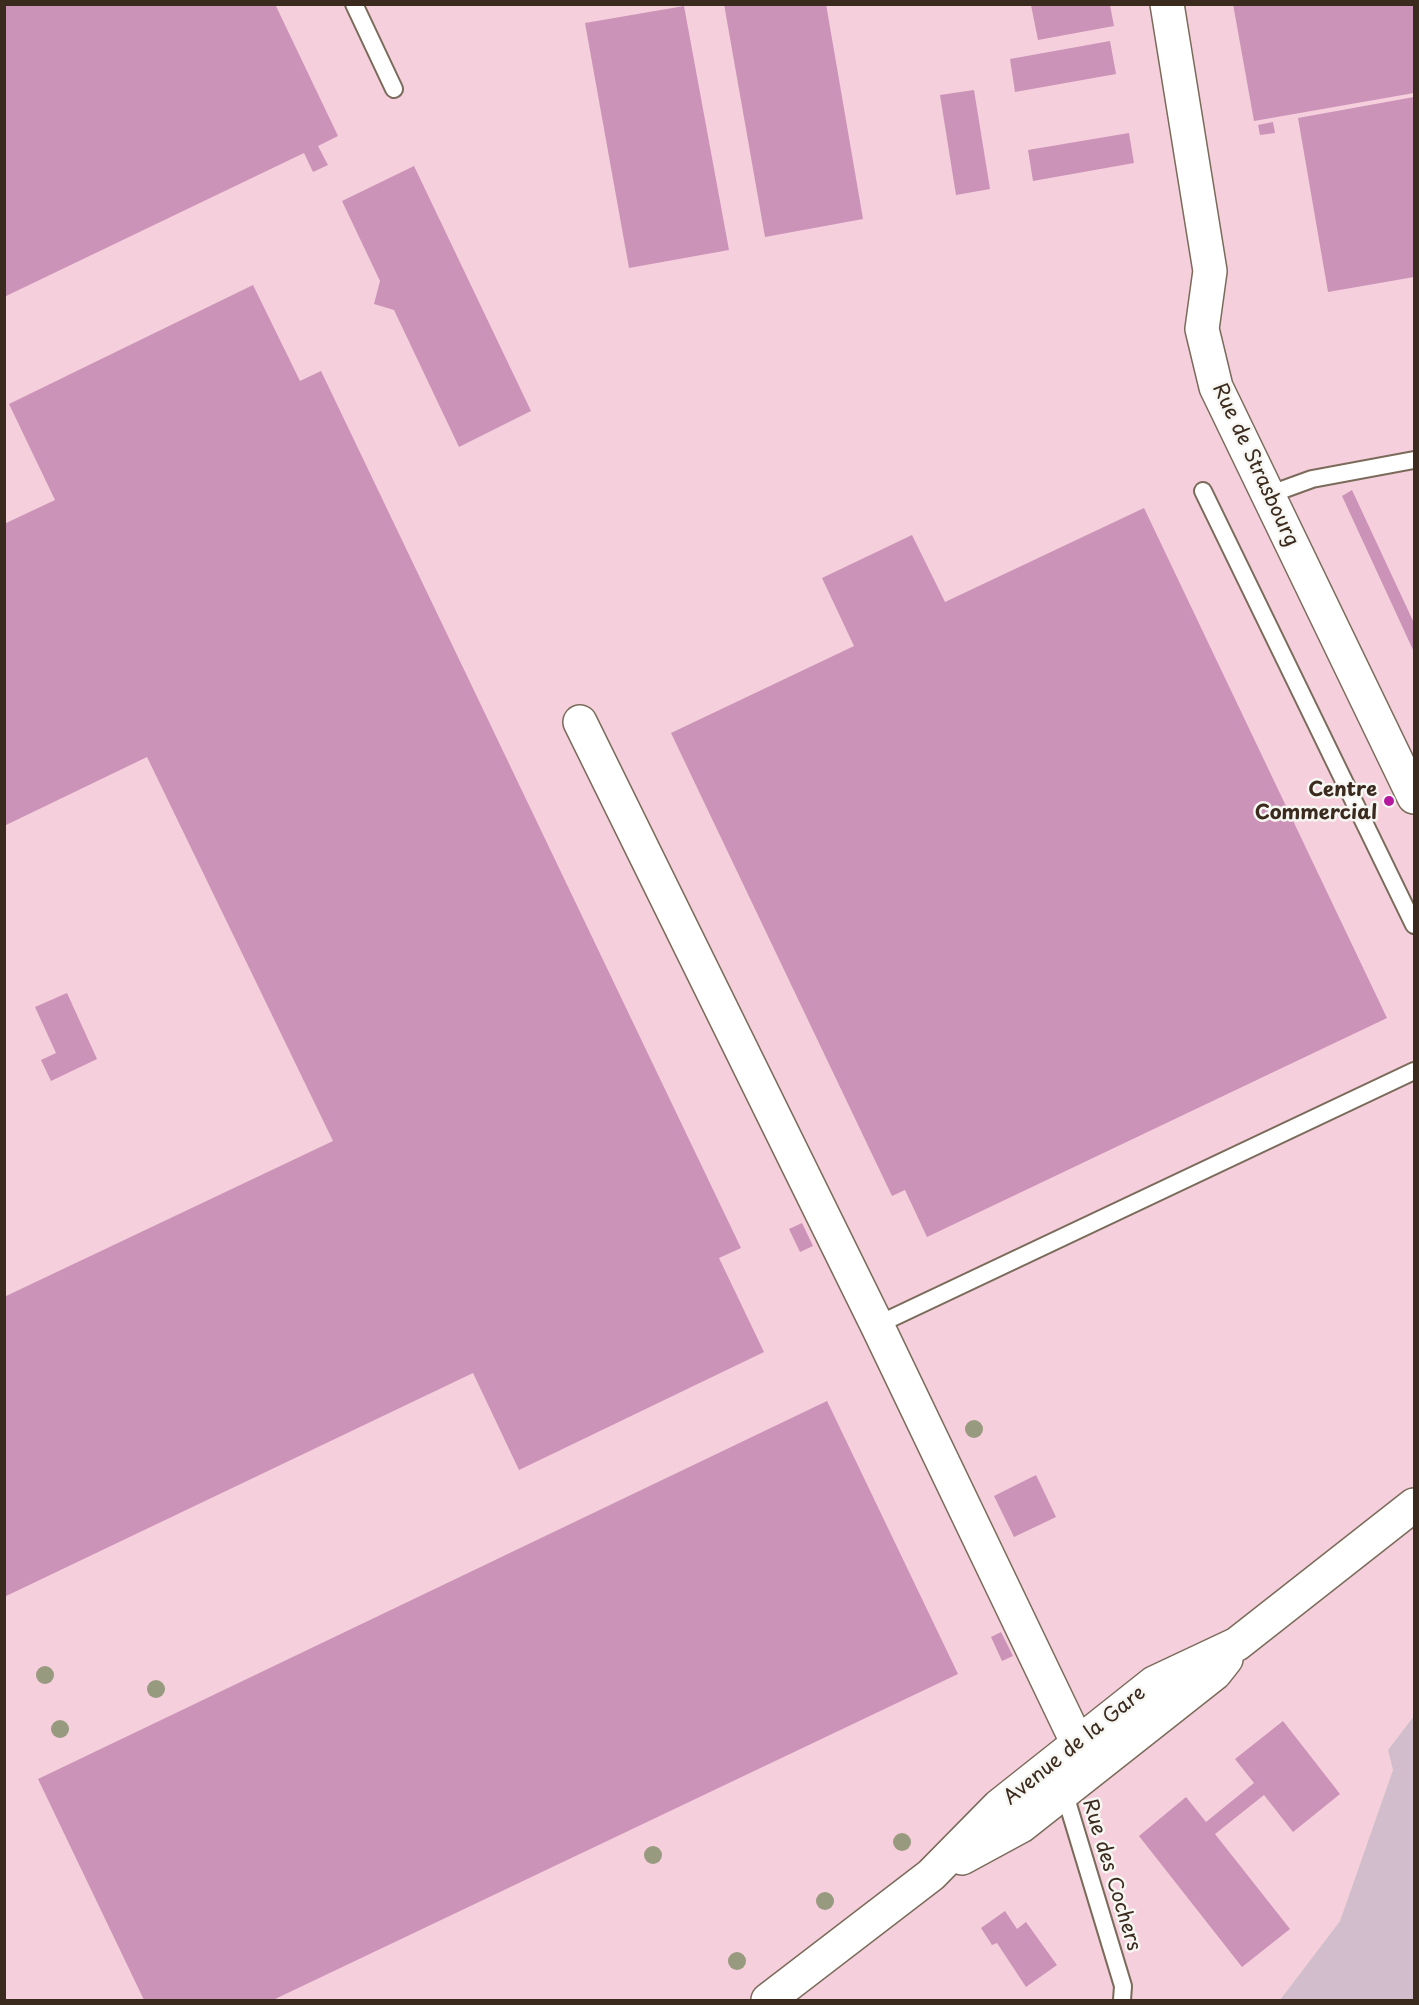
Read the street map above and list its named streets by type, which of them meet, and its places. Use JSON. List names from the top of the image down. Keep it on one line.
{"streets":{"street":["Rue de Strasbourg","Avenue de la Gare"],"lane":["Rue des Cochers"]},"crossings":[["Avenue de la Gare","Rue des Cochers"]],"places":["Centre Commercial"]}
